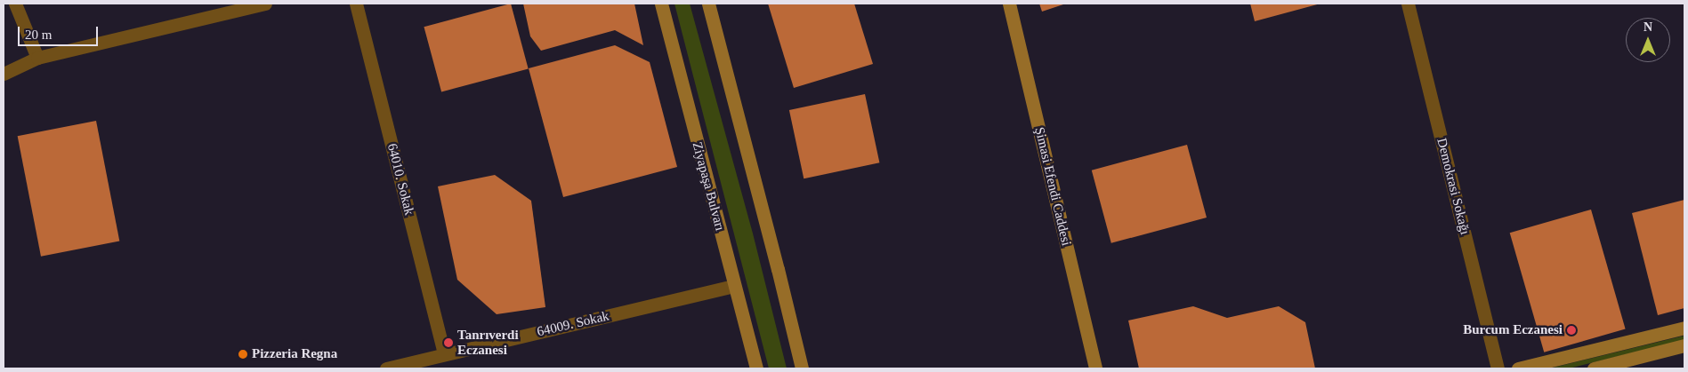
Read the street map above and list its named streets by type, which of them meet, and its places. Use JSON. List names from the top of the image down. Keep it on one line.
{"streets":{"main road":["Ziyapaşa Bulvarı","Şimasi Efendi Caddesi"],"street":["64010. Sokak","Demokrasi Sokağı","64009. Sokak"]},"crossings":[["64010. Sokak","64009. Sokak"],["Ziyapaşa Bulvarı","64009. Sokak"]],"places":["Burcum Eczanesi","Tanrıverdi Eczanesi","Pizzeria Regna"],"scale_bar":"20 m","north":"top"}
